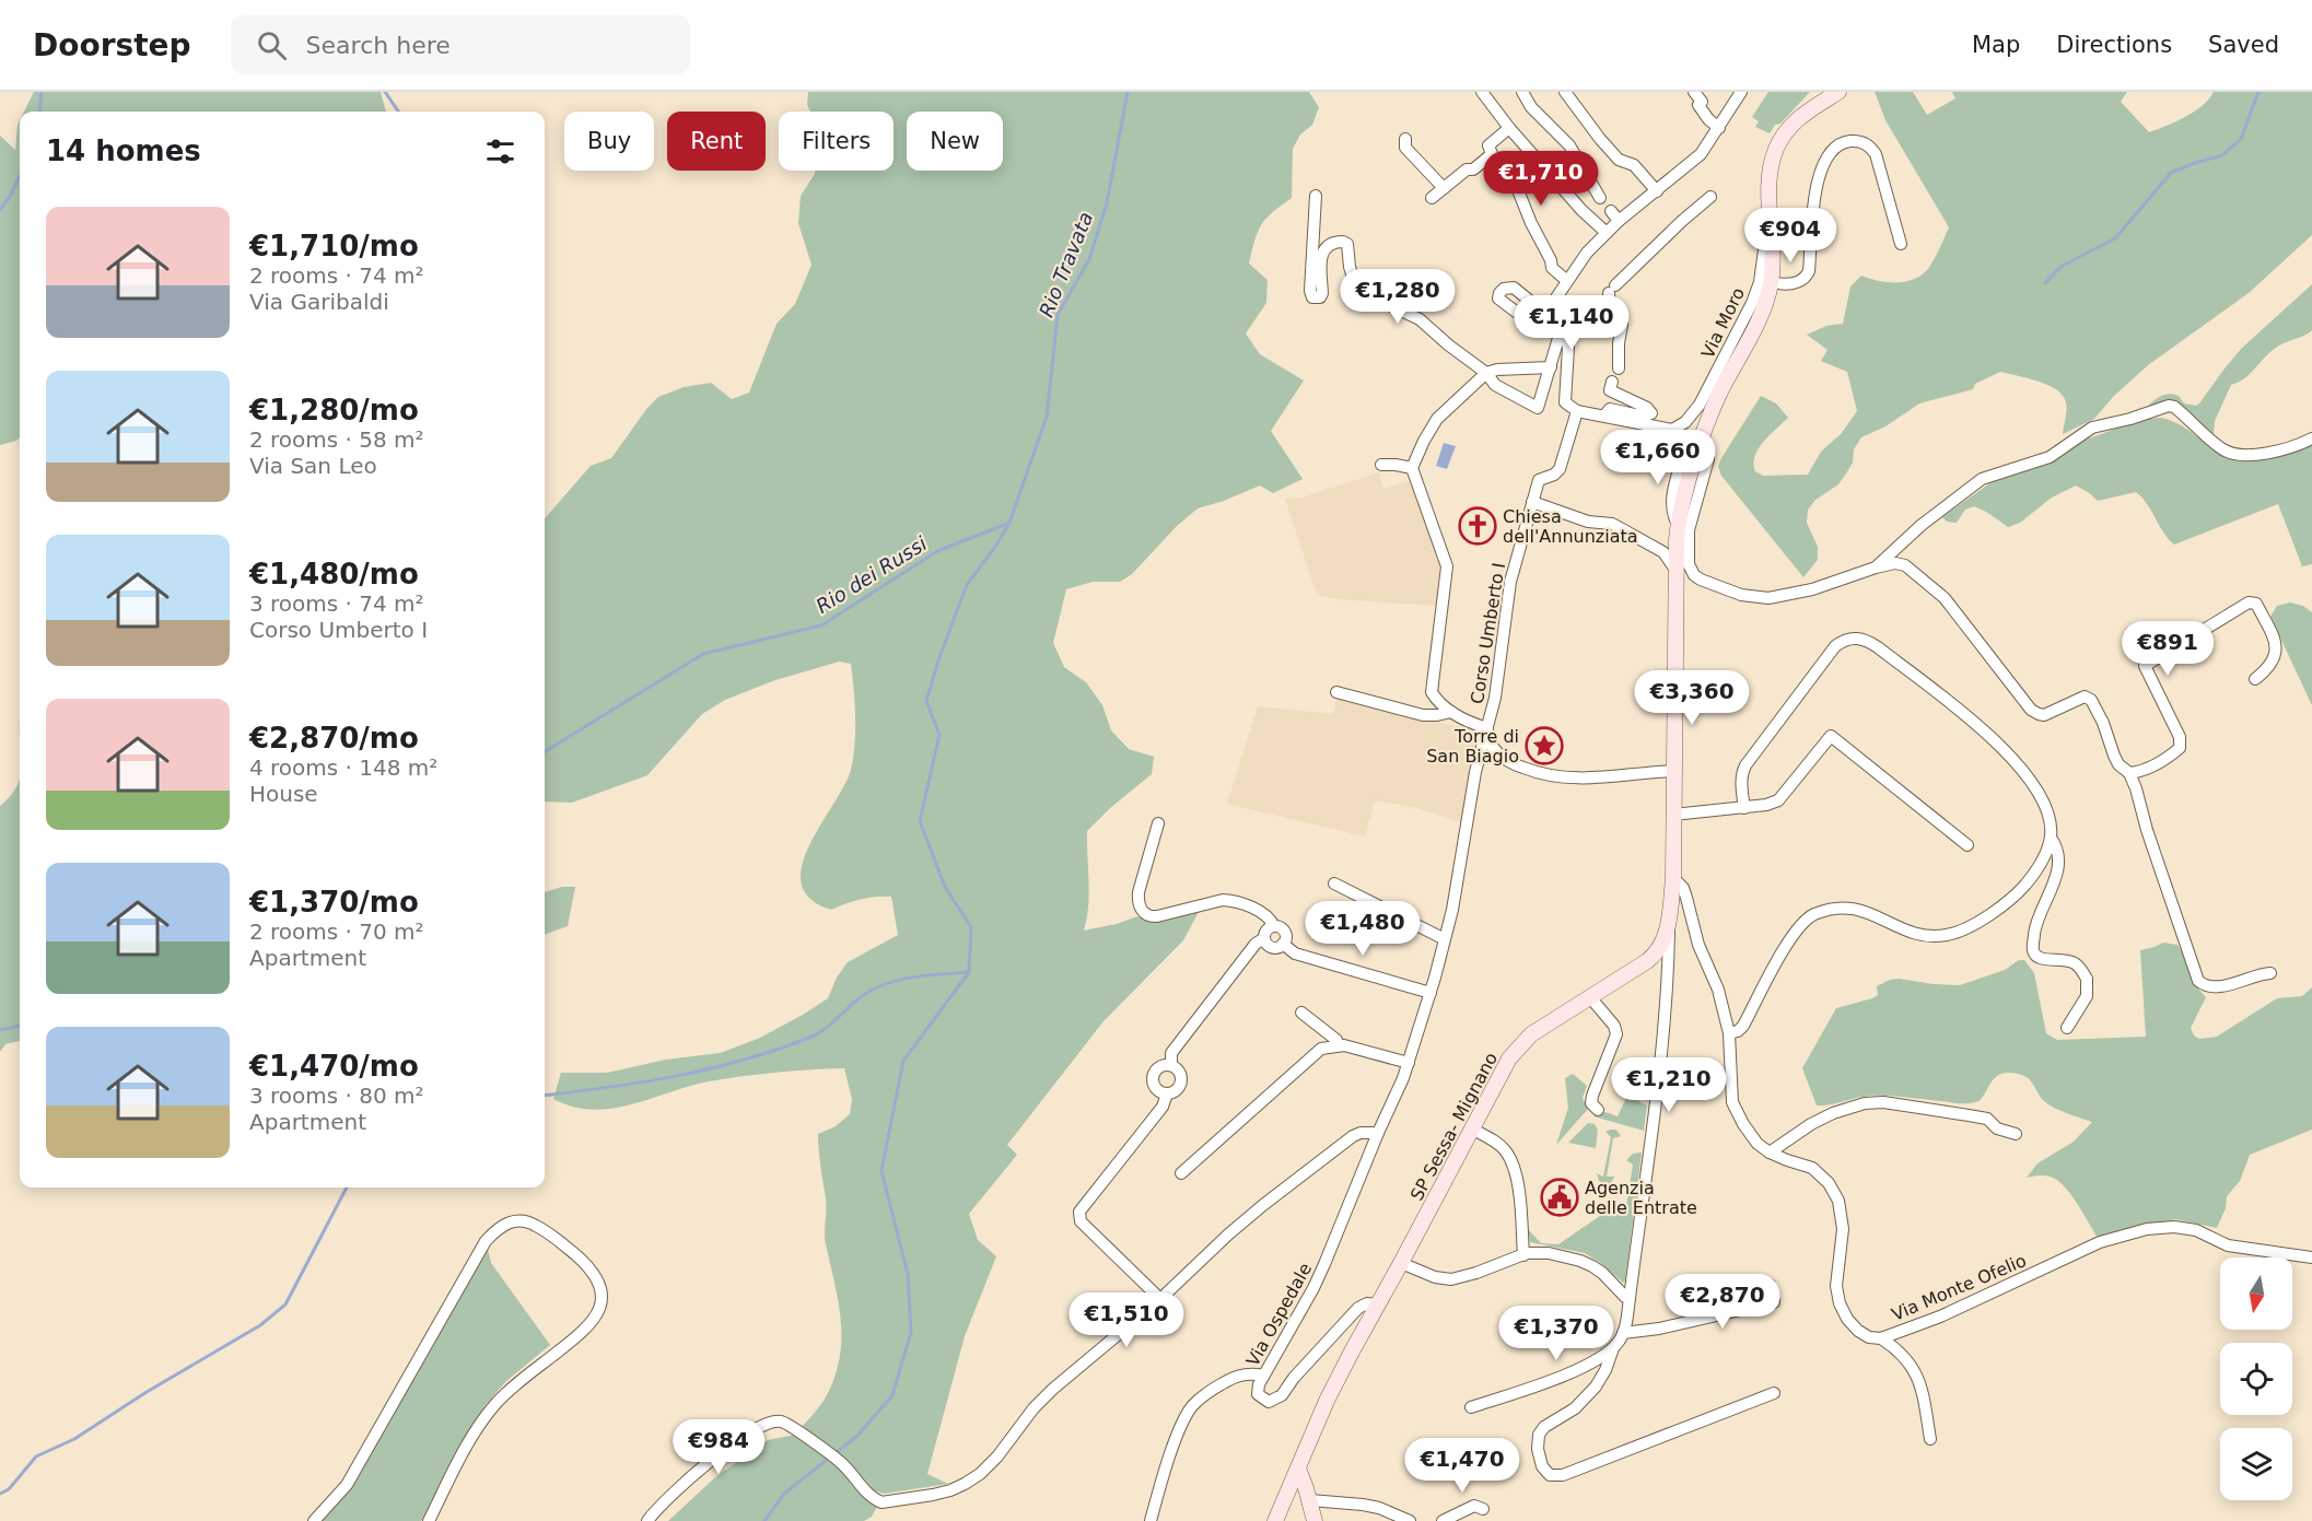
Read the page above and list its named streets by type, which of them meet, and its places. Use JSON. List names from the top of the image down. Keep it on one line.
{"streets":{"street":["Via Moro","Corso Umberto I","SP Sessa- Mignano","Via Monte Ofelio","Via Ospedale"]},"crossings":[["Via Moro","SP Sessa- Mignano"],["Corso Umberto I","Via Ospedale"],["SP Sessa- Mignano","Via Monte Ofelio"],["SP Sessa- Mignano","Via Ospedale"]],"water":["Rio Travata","Rio dei Russi"],"places":{"church":["Chiesa dell'Annunziata"],"place":["Torre di San Biagio"],"public building":["Agenzia delle Entrate"]},"north":"bottom","page":{"header":"Doorstep","search":"Search here","nav":["Map","Directions","Saved"],"chip":["Buy","Rent","Filters","New"],"heading":"14 homes","price":["€1,710","€904","€1,280","€1,140","€1,660","€891","€3,360","€1,480","€1,210","€2,870","€1,510","€1,370","€984","€1,470"],"list":[{"name":"€1,710/mo","note":"2 rooms · 74 m² · Via Garibaldi"},{"name":"€1,280/mo","note":"2 rooms · 58 m² · Via San Leo"},{"name":"€1,480/mo","note":"3 rooms · 74 m² · Corso Umberto I"},{"name":"€2,870/mo","note":"4 rooms · 148 m² · House"},{"name":"€1,370/mo","note":"2 rooms · 70 m² · Apartment"},{"name":"€1,470/mo","note":"3 rooms · 80 m² · Apartment"}]}}
